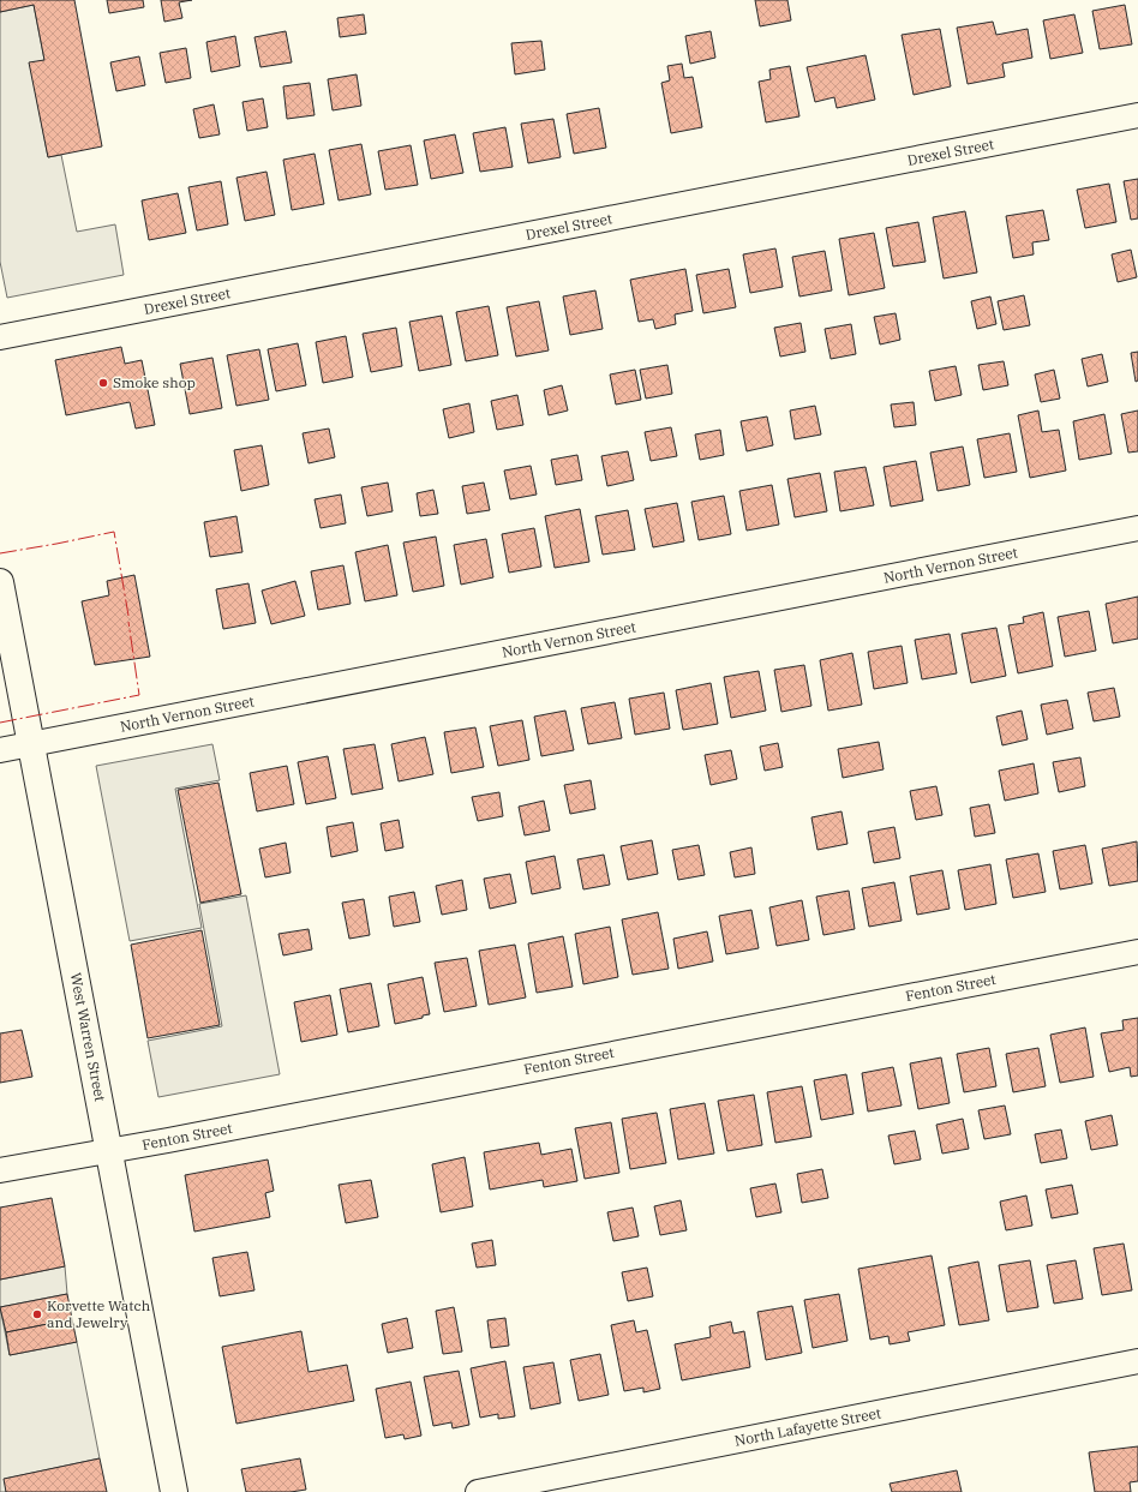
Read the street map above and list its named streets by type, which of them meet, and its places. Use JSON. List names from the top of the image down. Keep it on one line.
{"streets":{"main road":["West Warren Street"],"street":["Drexel Street","North Vernon Street","Fenton Street","North Lafayette Street"]},"crossings":[["North Vernon Street","West Warren Street"],["Fenton Street","West Warren Street"]],"places":["Smoke shop","Korvette Watch and Jewelry"]}
